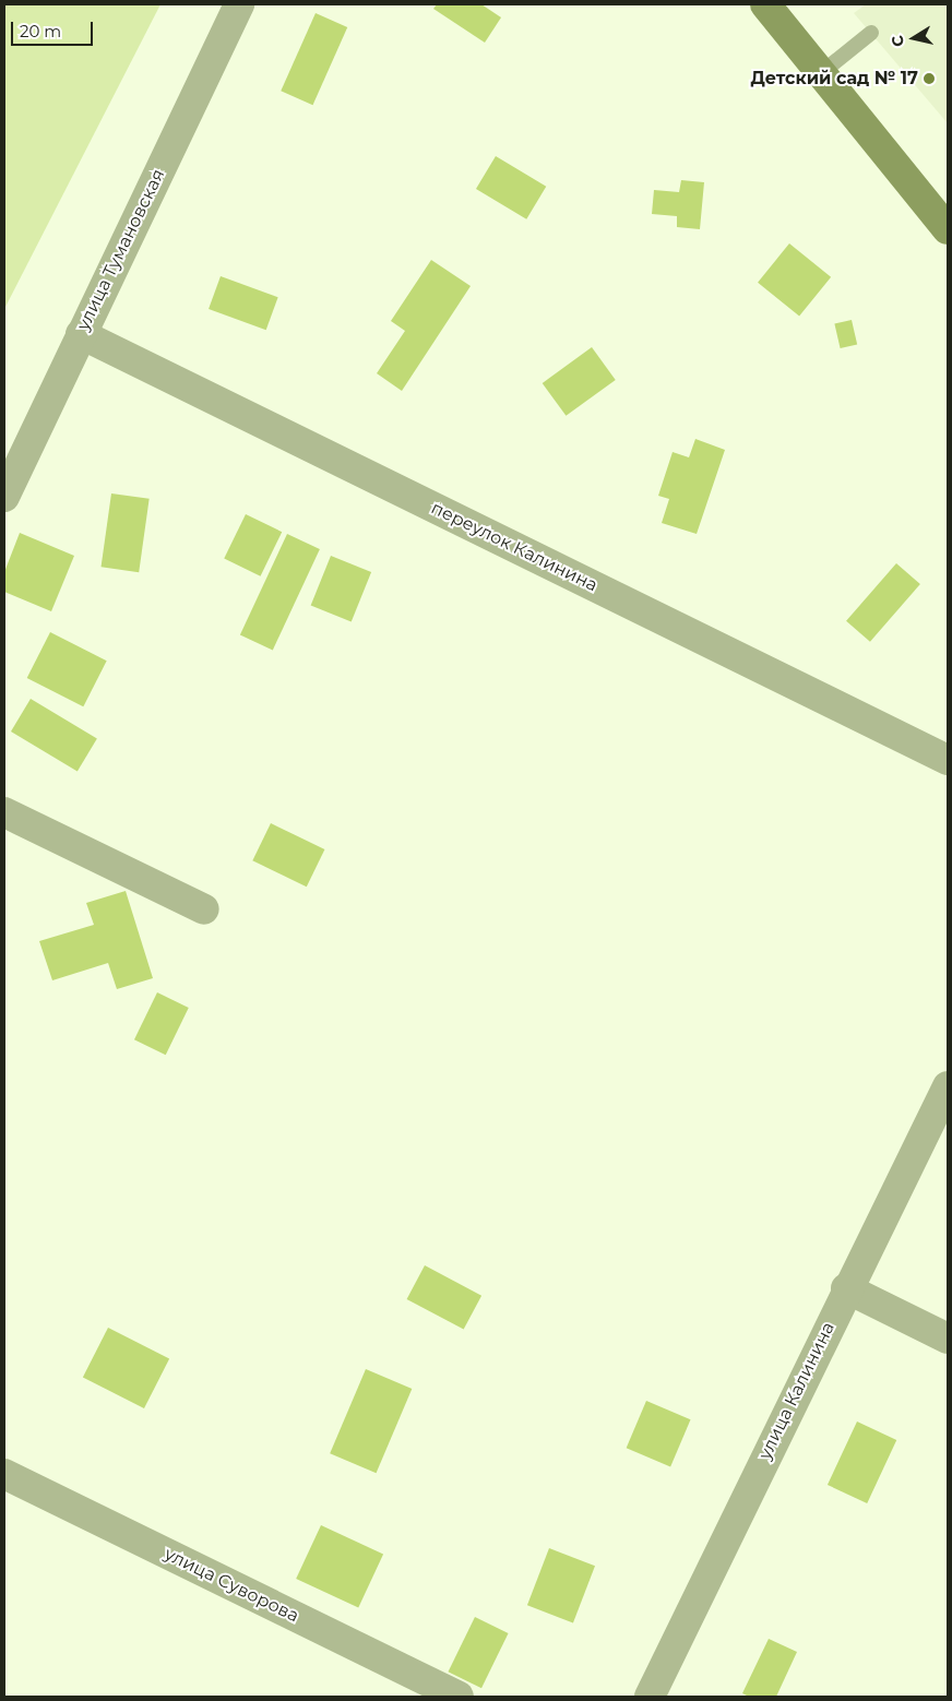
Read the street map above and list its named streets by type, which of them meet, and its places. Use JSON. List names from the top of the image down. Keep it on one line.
{"streets":{"street":["улица Тумановская","переулок Калинина","улица Калинина","улица Суворова"]},"crossings":[["улица Тумановская","переулок Калинина"]],"places":["Детский сад № 17"],"scale_bar":"20 m","north":"left"}
